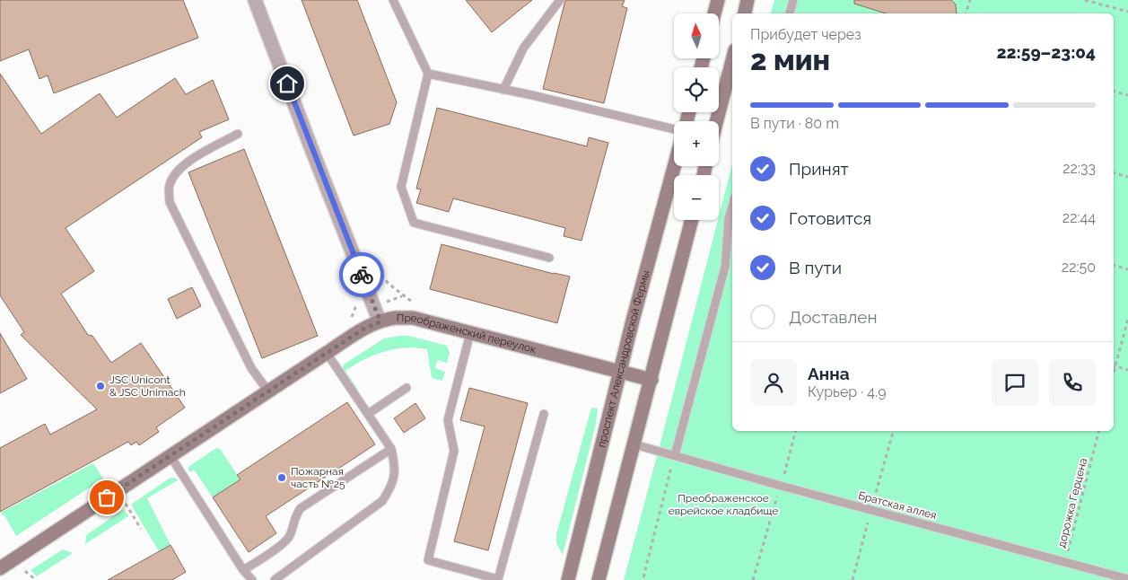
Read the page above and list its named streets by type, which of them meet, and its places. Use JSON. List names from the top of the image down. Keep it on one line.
{"streets":{"main road":["Преображенский переулок","проспект Александровской Фермы"],"lane":["Братская аллея"],"path":["дорожка Герцена"]},"crossings":[["Преображенский переулок","проспект Александровской Фермы"],["дорожка Герцена","Братская аллея"]],"parks":["Преображенское еврейское кладбище"],"places":["JSC Unicont & JSC Unimach","Пожарная часть №25"],"north":"top","page":{"map_buttons":["+","−"],"heading":["2 мин","Прибудет через","22:59–23:04"],"panel":["Анна","Курьер · 4.9"],"bar":"В пути · 80 m","list":[["Принят","22:33"],["Готовится","22:44"],["В пути","22:50"],"Доставлен"]}}
